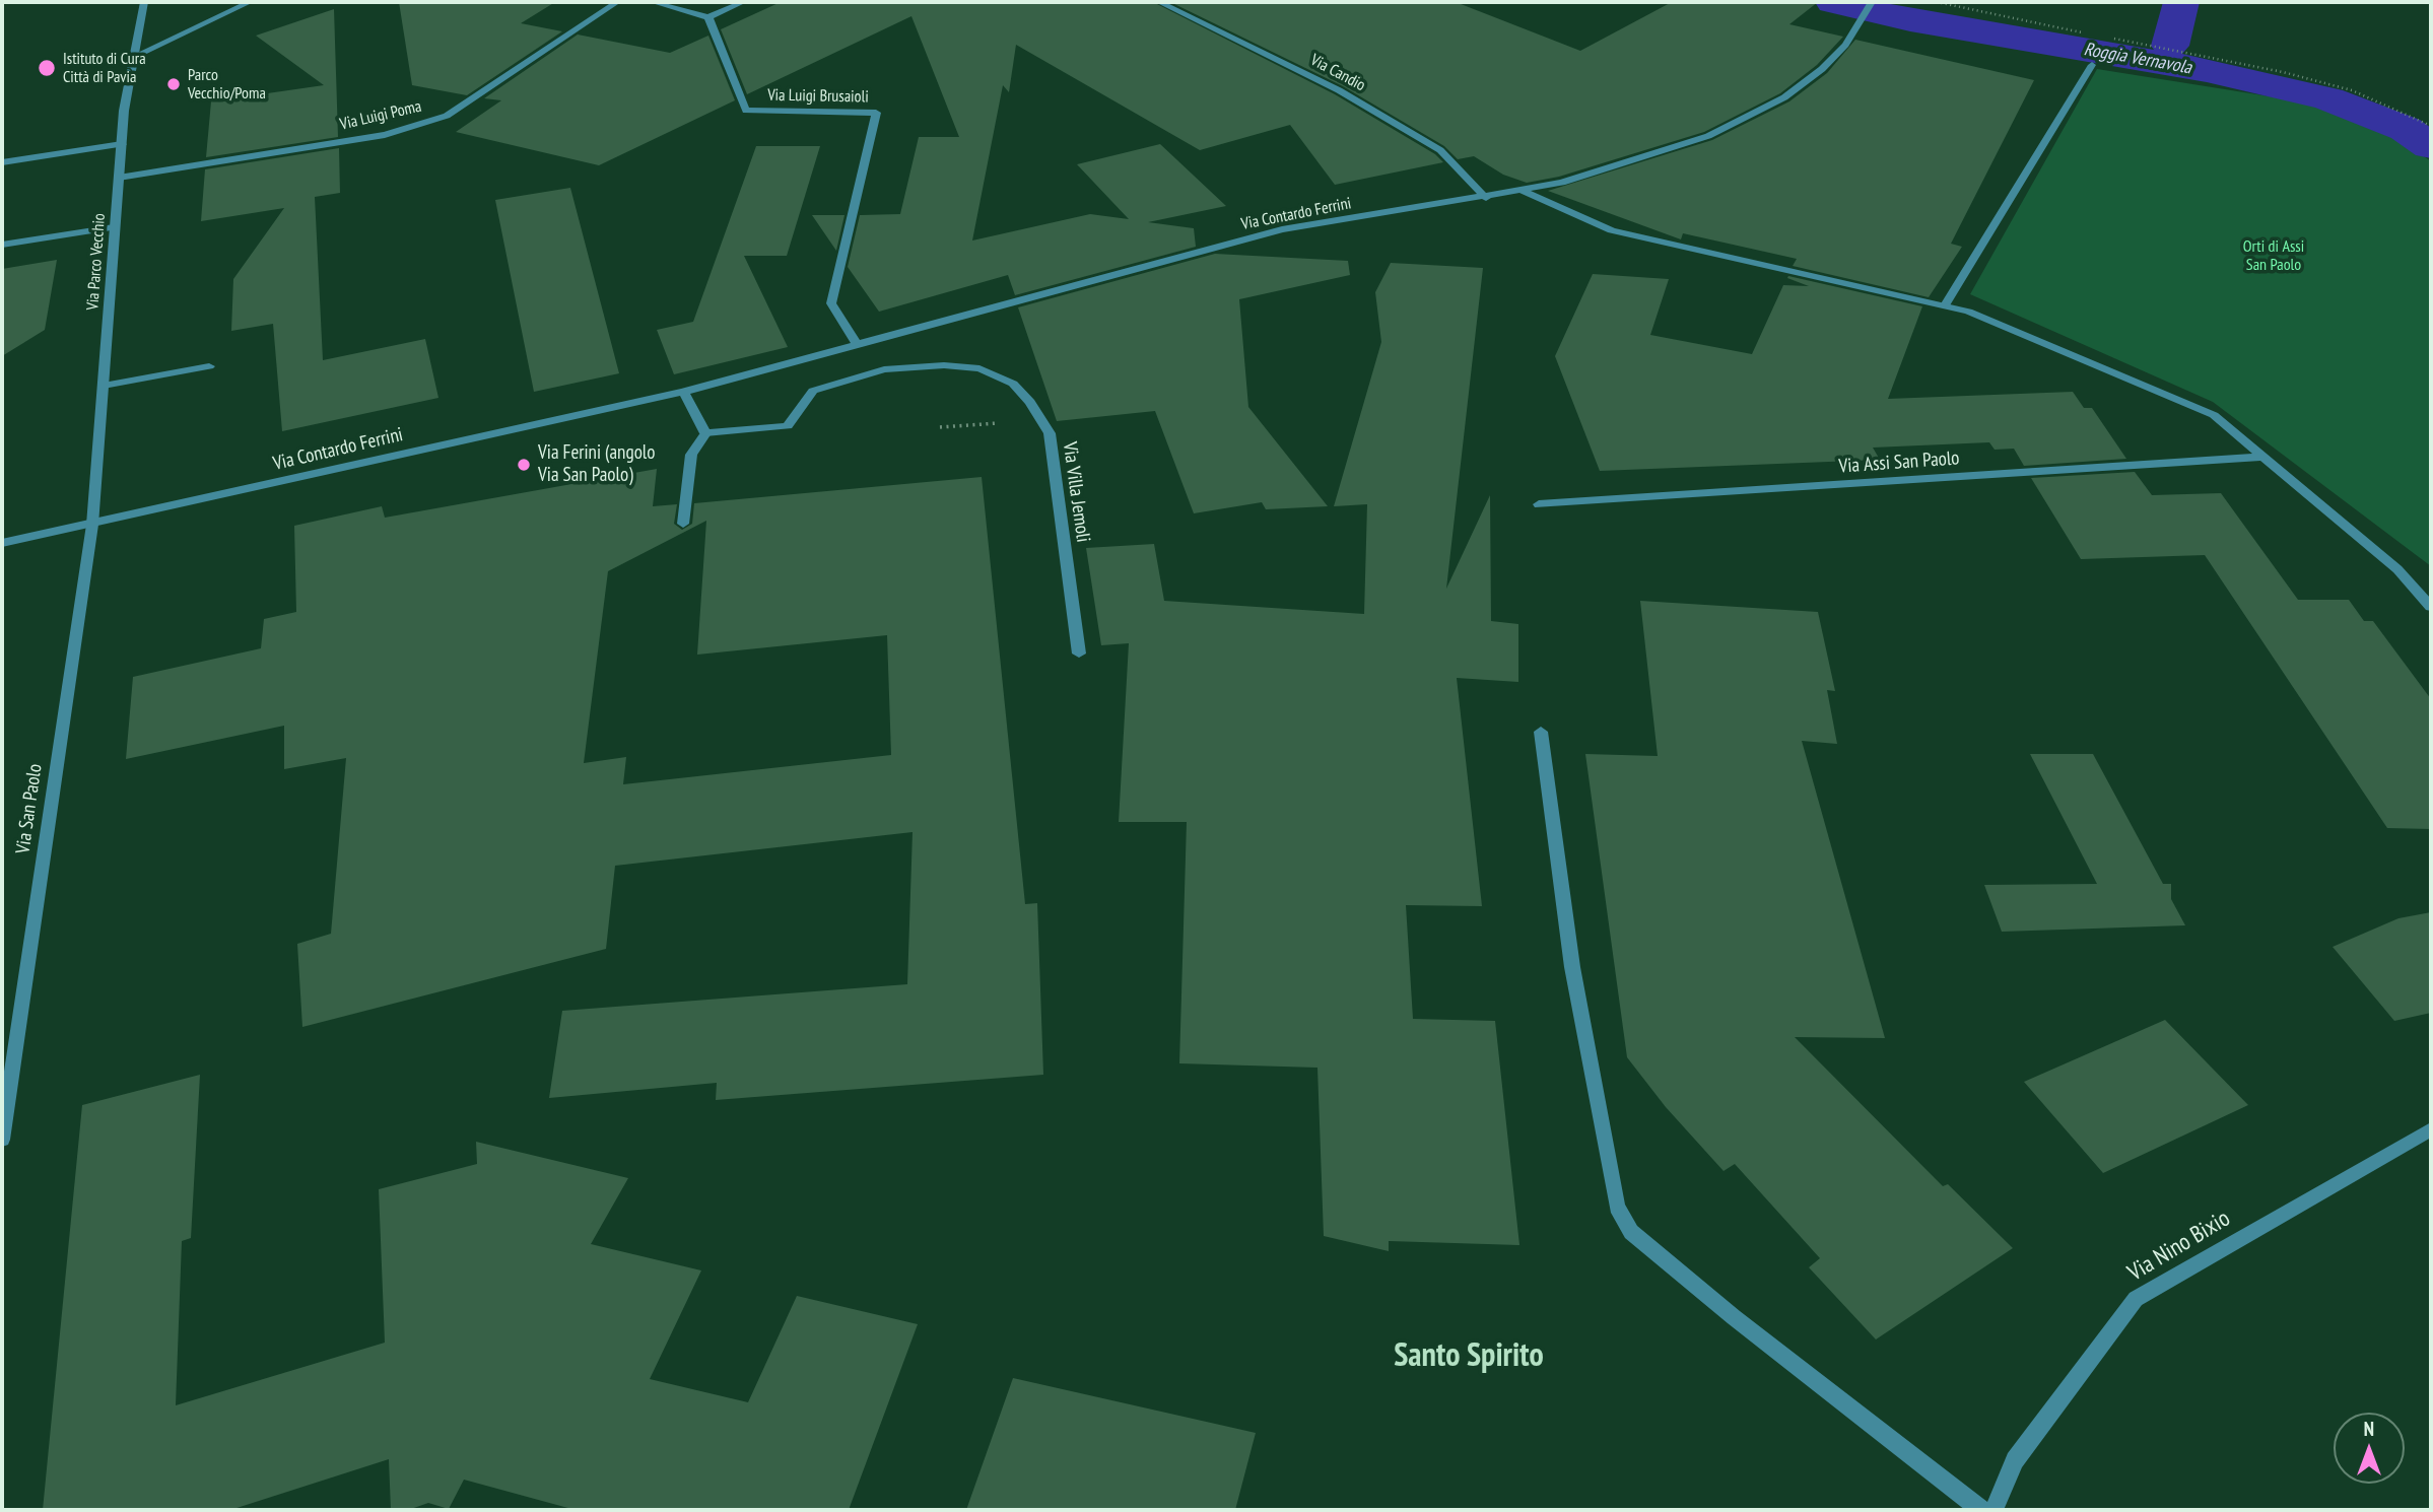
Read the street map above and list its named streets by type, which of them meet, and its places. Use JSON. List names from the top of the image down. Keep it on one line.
{"streets":{"street":["Via Candio","Via Luigi Brusaioli","Via Luigi Poma","Via Contardo Ferrini","Via Parco Vecchio","Via Assi San Paolo","Via Villa Jemoli","Via San Paolo","Via Nino Bixio"]},"crossings":[["Via Candio","Via Contardo Ferrini"],["Via Luigi Brusaioli","Via Contardo Ferrini"],["Via Luigi Poma","Via Parco Vecchio"],["Via Contardo Ferrini","Via Parco Vecchio"],["Via Contardo Ferrini","Via San Paolo"],["Via Parco Vecchio","Via San Paolo"]],"districts":["Santo Spirito"],"water":["Roggia Vernavola"],"parks":["Orti di Assi San Paolo"],"places":["Istituto di Cura Città di Pavia","Parco Vecchio/Poma","Via Ferini (angolo Via San Paolo)"],"north":"top"}
